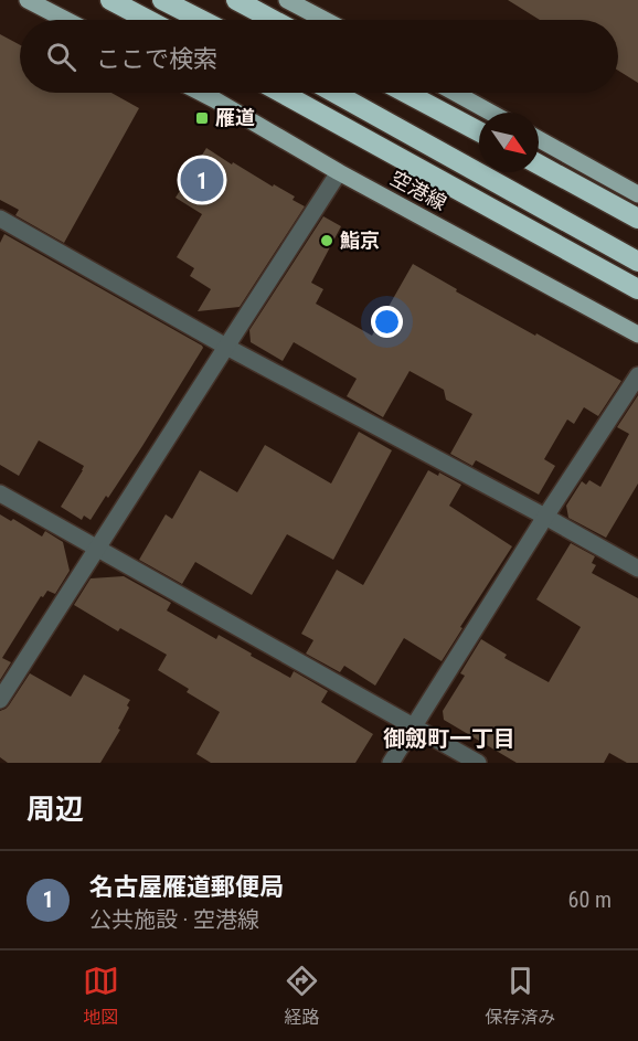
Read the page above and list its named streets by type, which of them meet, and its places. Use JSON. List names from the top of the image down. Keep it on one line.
{"streets":{"main road":["空港線"]},"districts":["御劔町一丁目"],"places":{"transit":["雁道"],"other":["鮨京"]},"north":"bottom right","page":{"search":"ここで検索","pins":"1","heading":"周辺","list":[{"mark":"1","name":"名古屋雁道郵便局","note":"公共施設 · 空港線","value":"60 m"}],"nav":["地図","経路","保存済み"]}}
